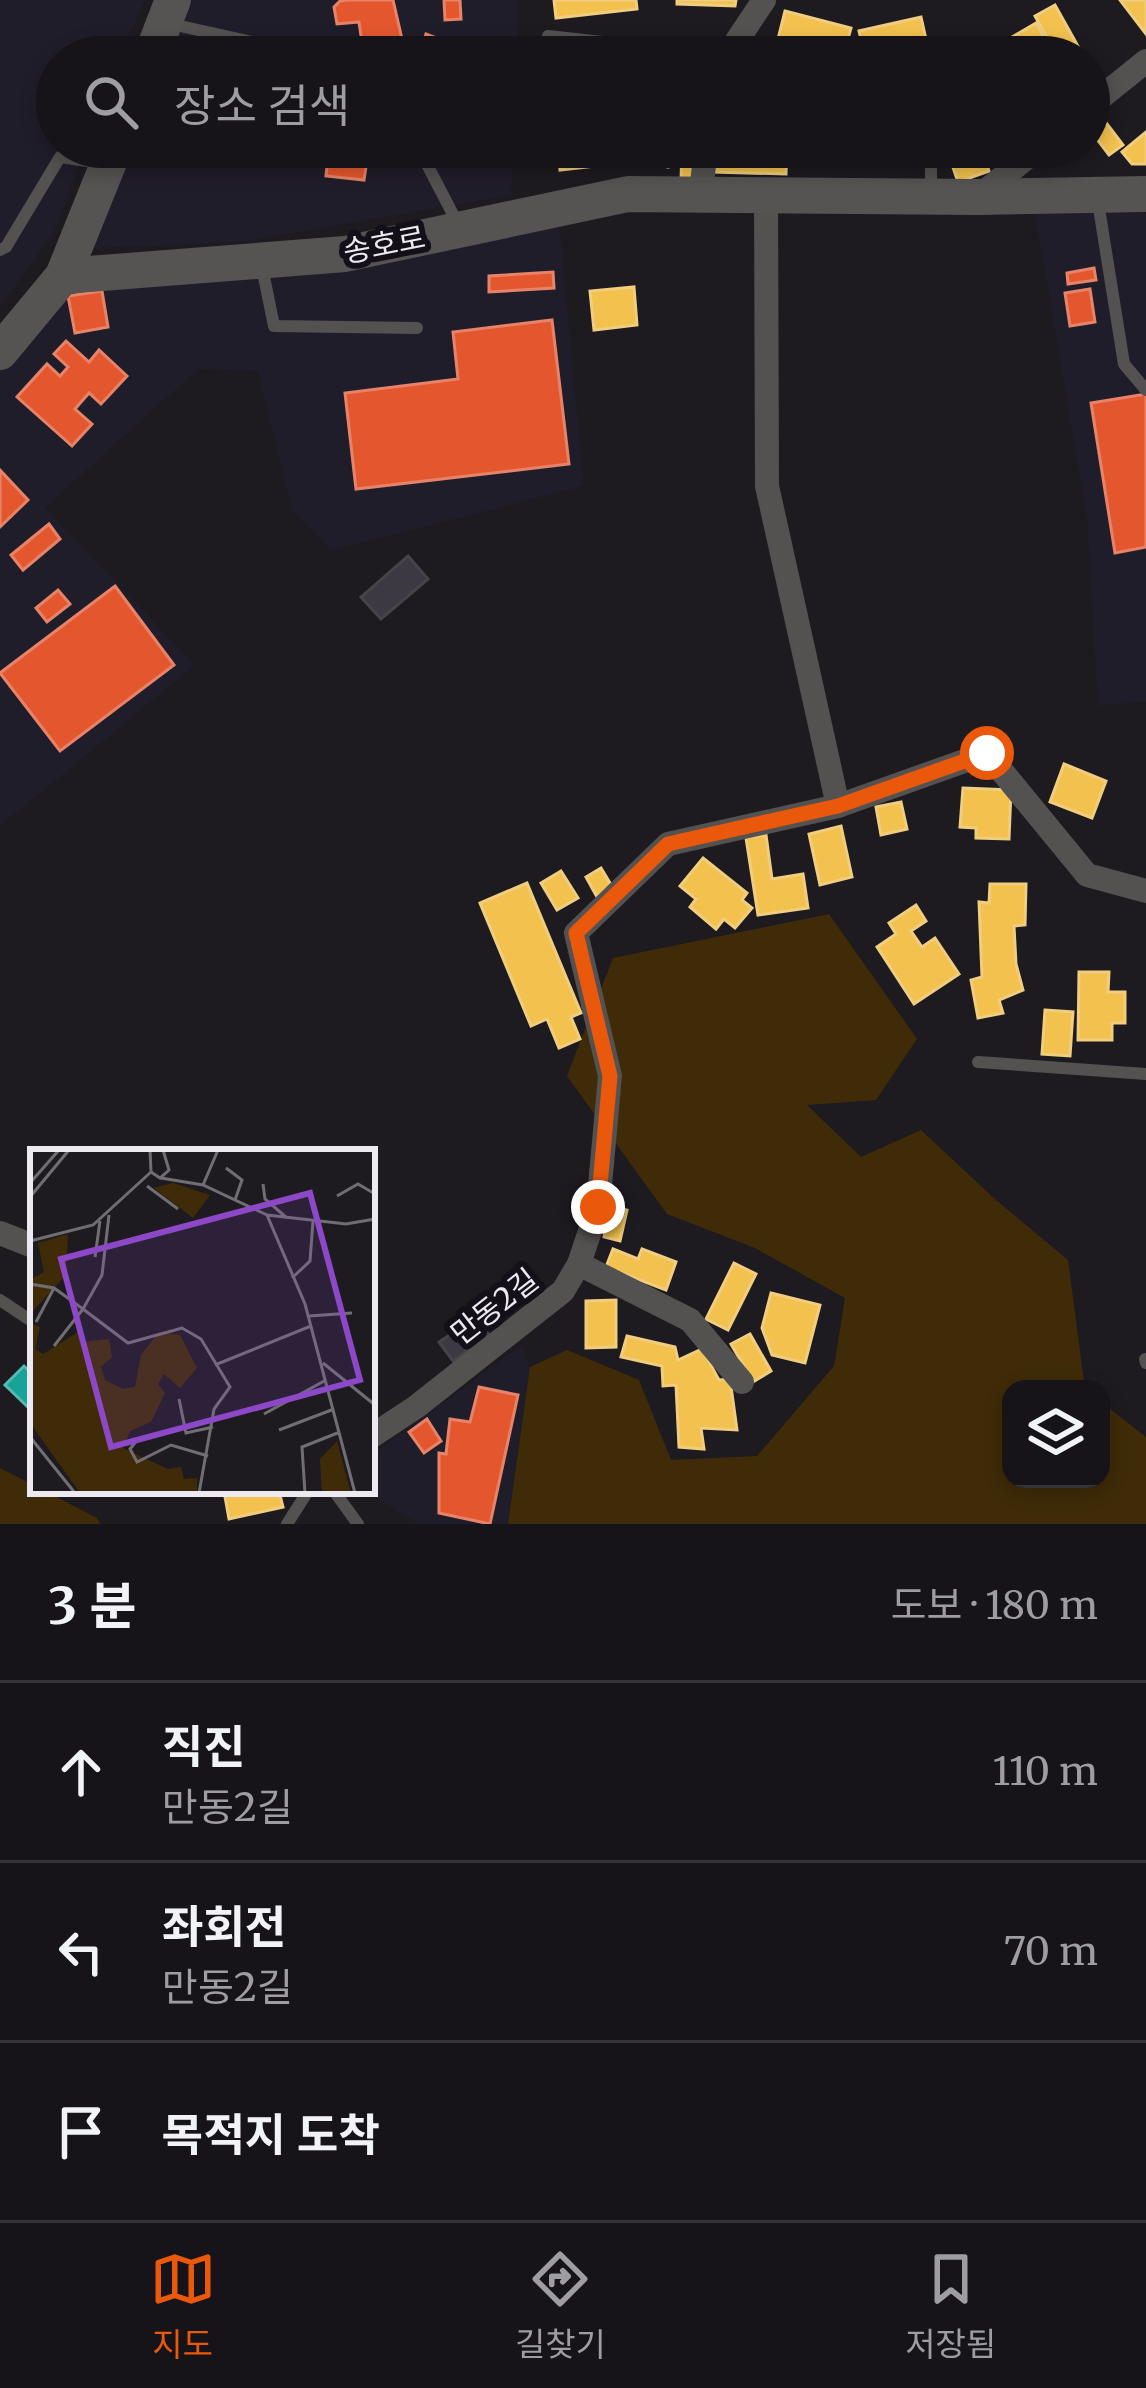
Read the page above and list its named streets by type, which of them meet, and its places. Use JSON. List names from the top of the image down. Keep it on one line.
{"streets":{"main road":["송호로"],"street":["만동2길"]},"page":{"search":"장소 검색","heading":["3 분","도보 · 180 m"],"list":[["직진","만동2길","110 m"],["좌회전","만동2길","70 m"],"목적지 도착"],"nav":["지도","길찾기","저장됨"]}}
